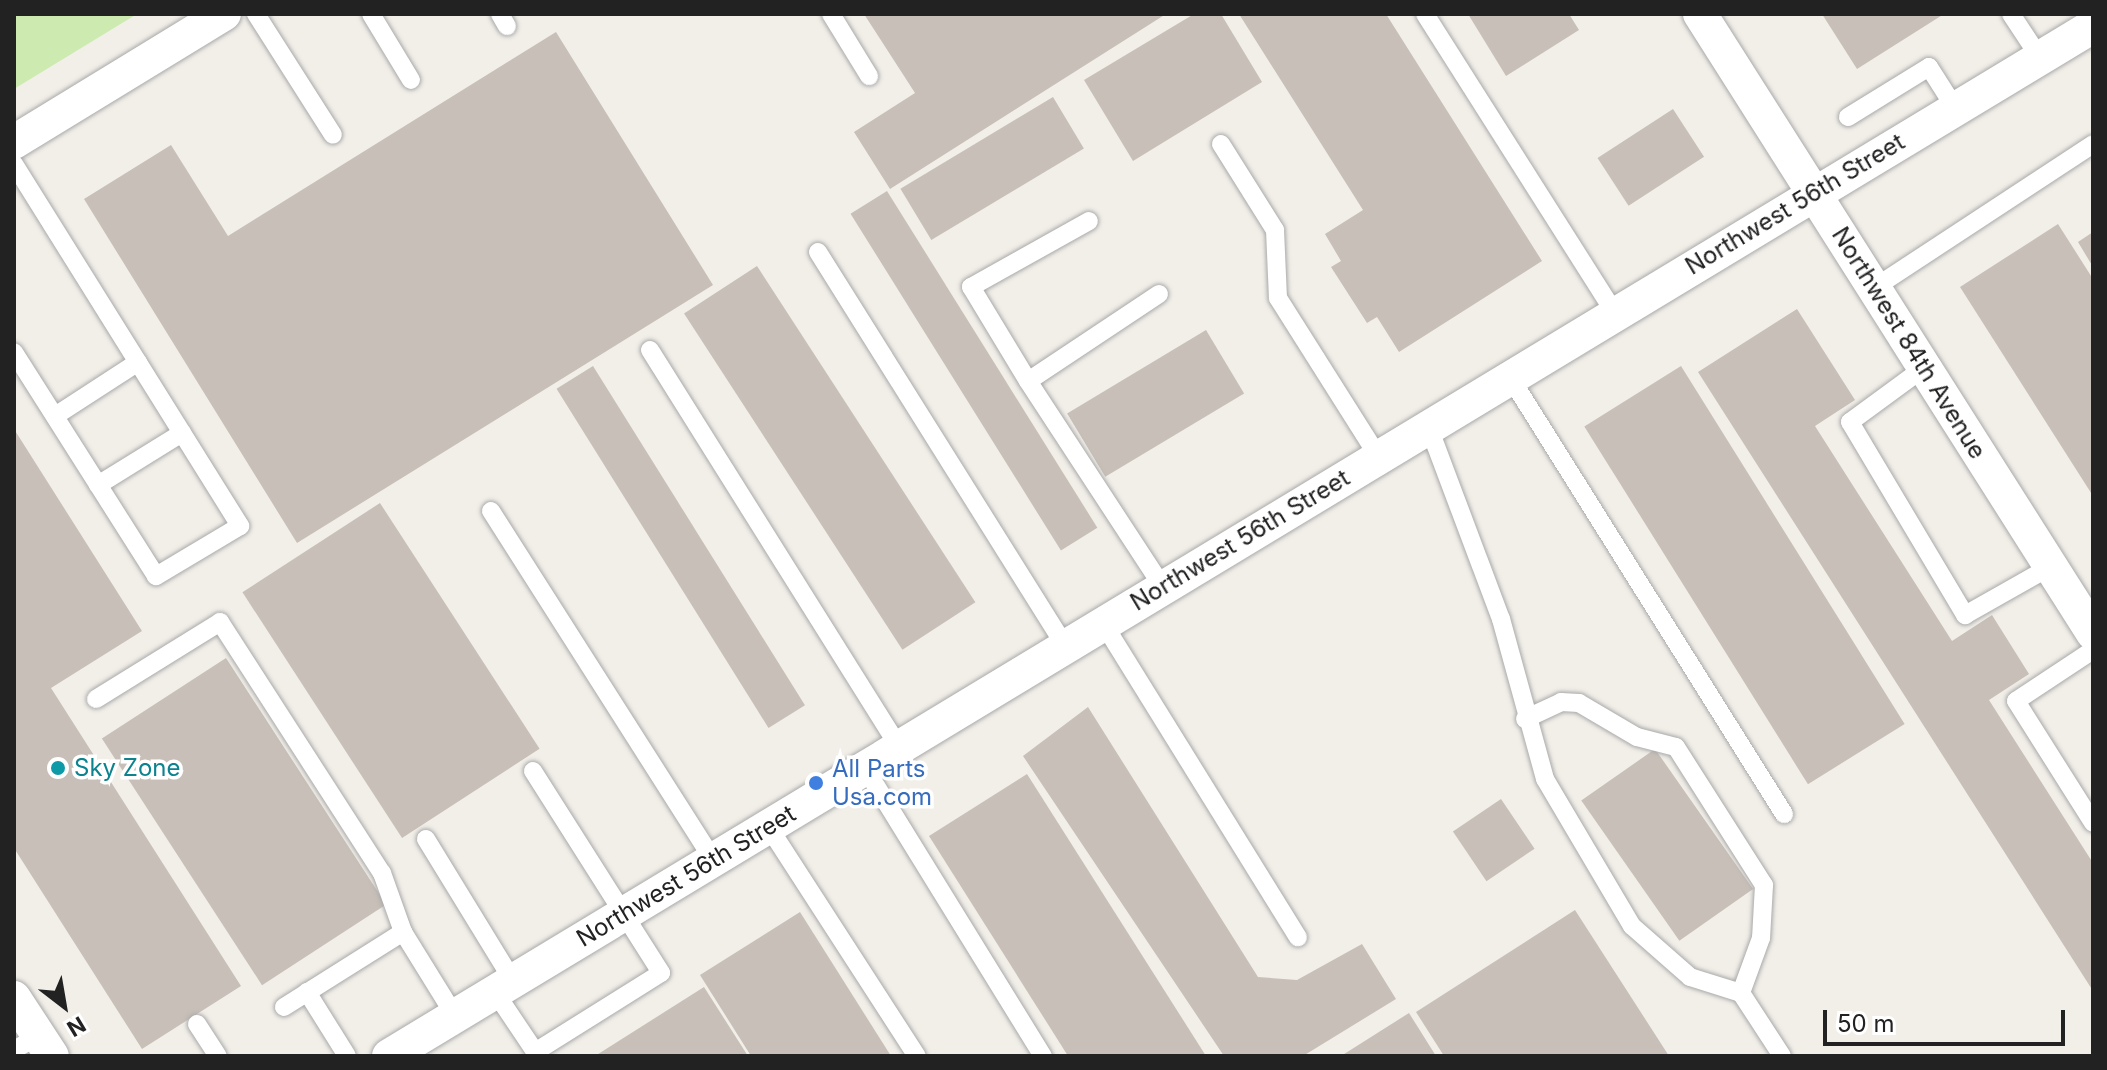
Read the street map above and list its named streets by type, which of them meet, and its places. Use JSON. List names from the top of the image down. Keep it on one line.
{"streets":{"street":["Northwest 56th Street","Northwest 84th Avenue"]},"crossings":[["Northwest 56th Street","Northwest 84th Avenue"]],"places":["Sky Zone","All Parts Usa.com"],"scale_bar":"50 m","north":"bottom right"}
